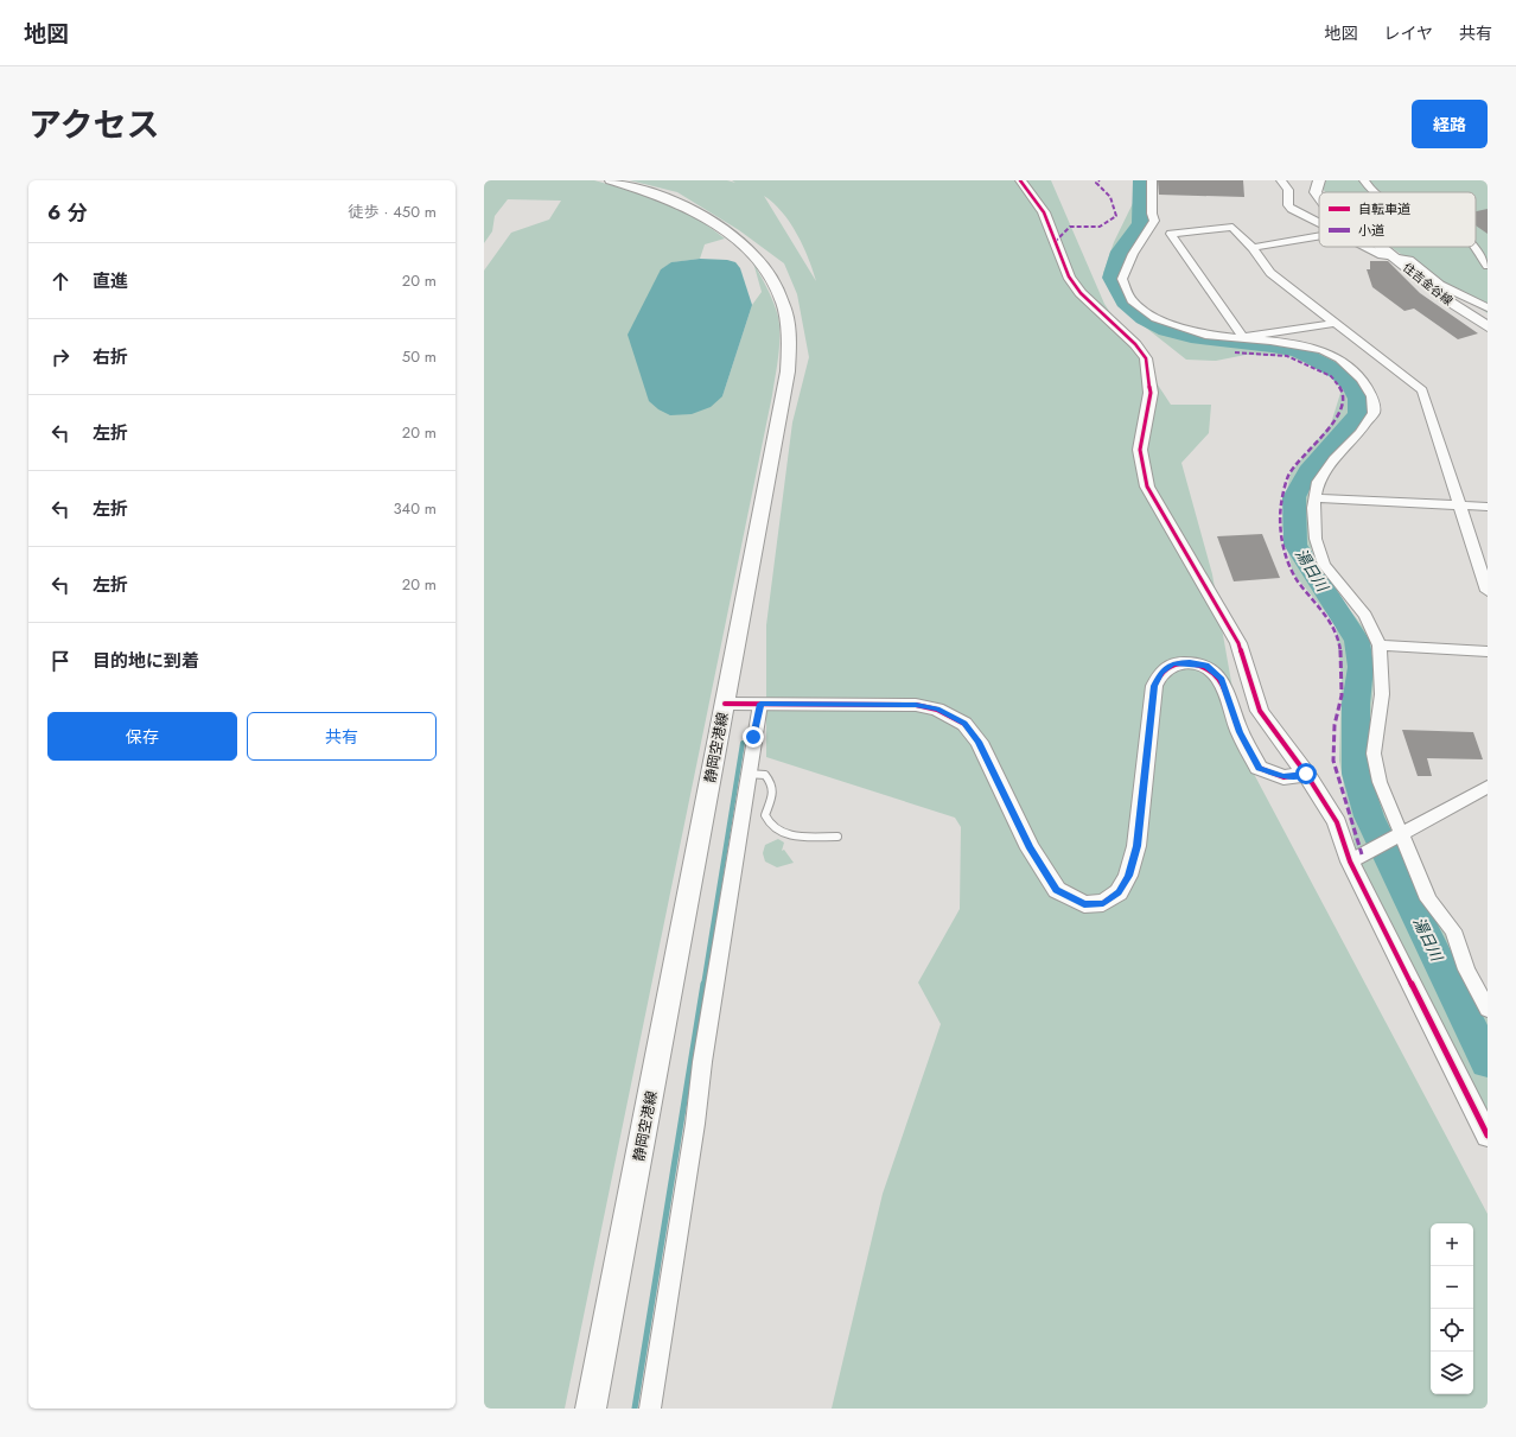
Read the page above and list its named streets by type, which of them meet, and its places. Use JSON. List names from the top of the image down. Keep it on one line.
{"streets":{"main road":["住吉金谷線","静岡空港線"]},"water":["湯日川"],"legend":["自転車道","小道"],"page":{"header":"地図","nav":["地図","レイヤ","共有"],"title":"アクセス","buttons":["経路",["保存","共有"]],"heading":["6 分","徒歩 · 450 m"],"list":[["直進","20 m"],["右折","50 m"],["左折","20 m"],["左折","340 m"],["左折","20 m"],"目的地に到着"],"map_buttons":["+","−"]}}
